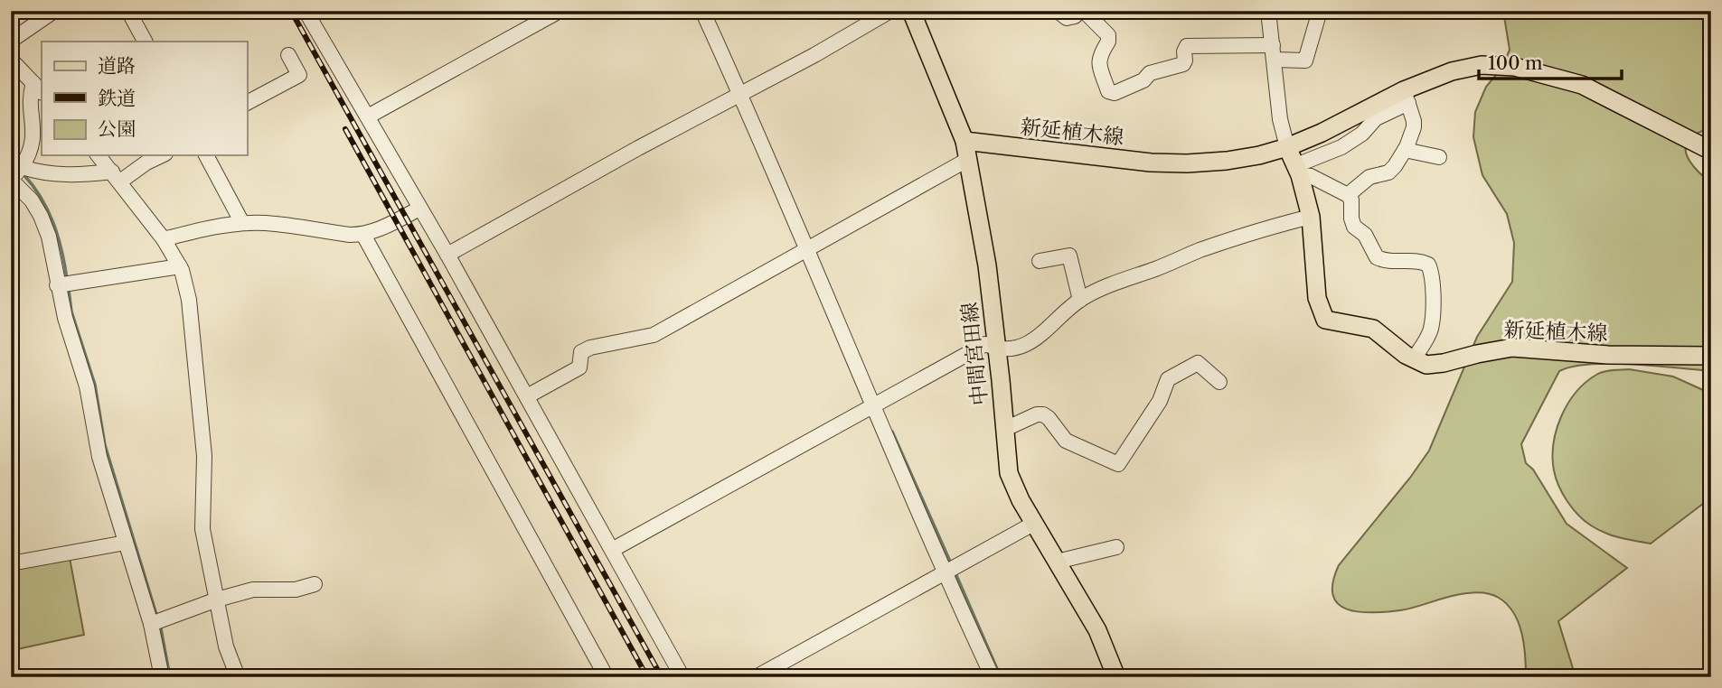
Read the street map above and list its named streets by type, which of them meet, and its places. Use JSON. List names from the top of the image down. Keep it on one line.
{"streets":{"main road":["新延植木線","中間宮田線"]},"crossings":[["新延植木線","中間宮田線"]],"legend":["道路","鉄道","公園"],"scale_bar":"100 m"}
